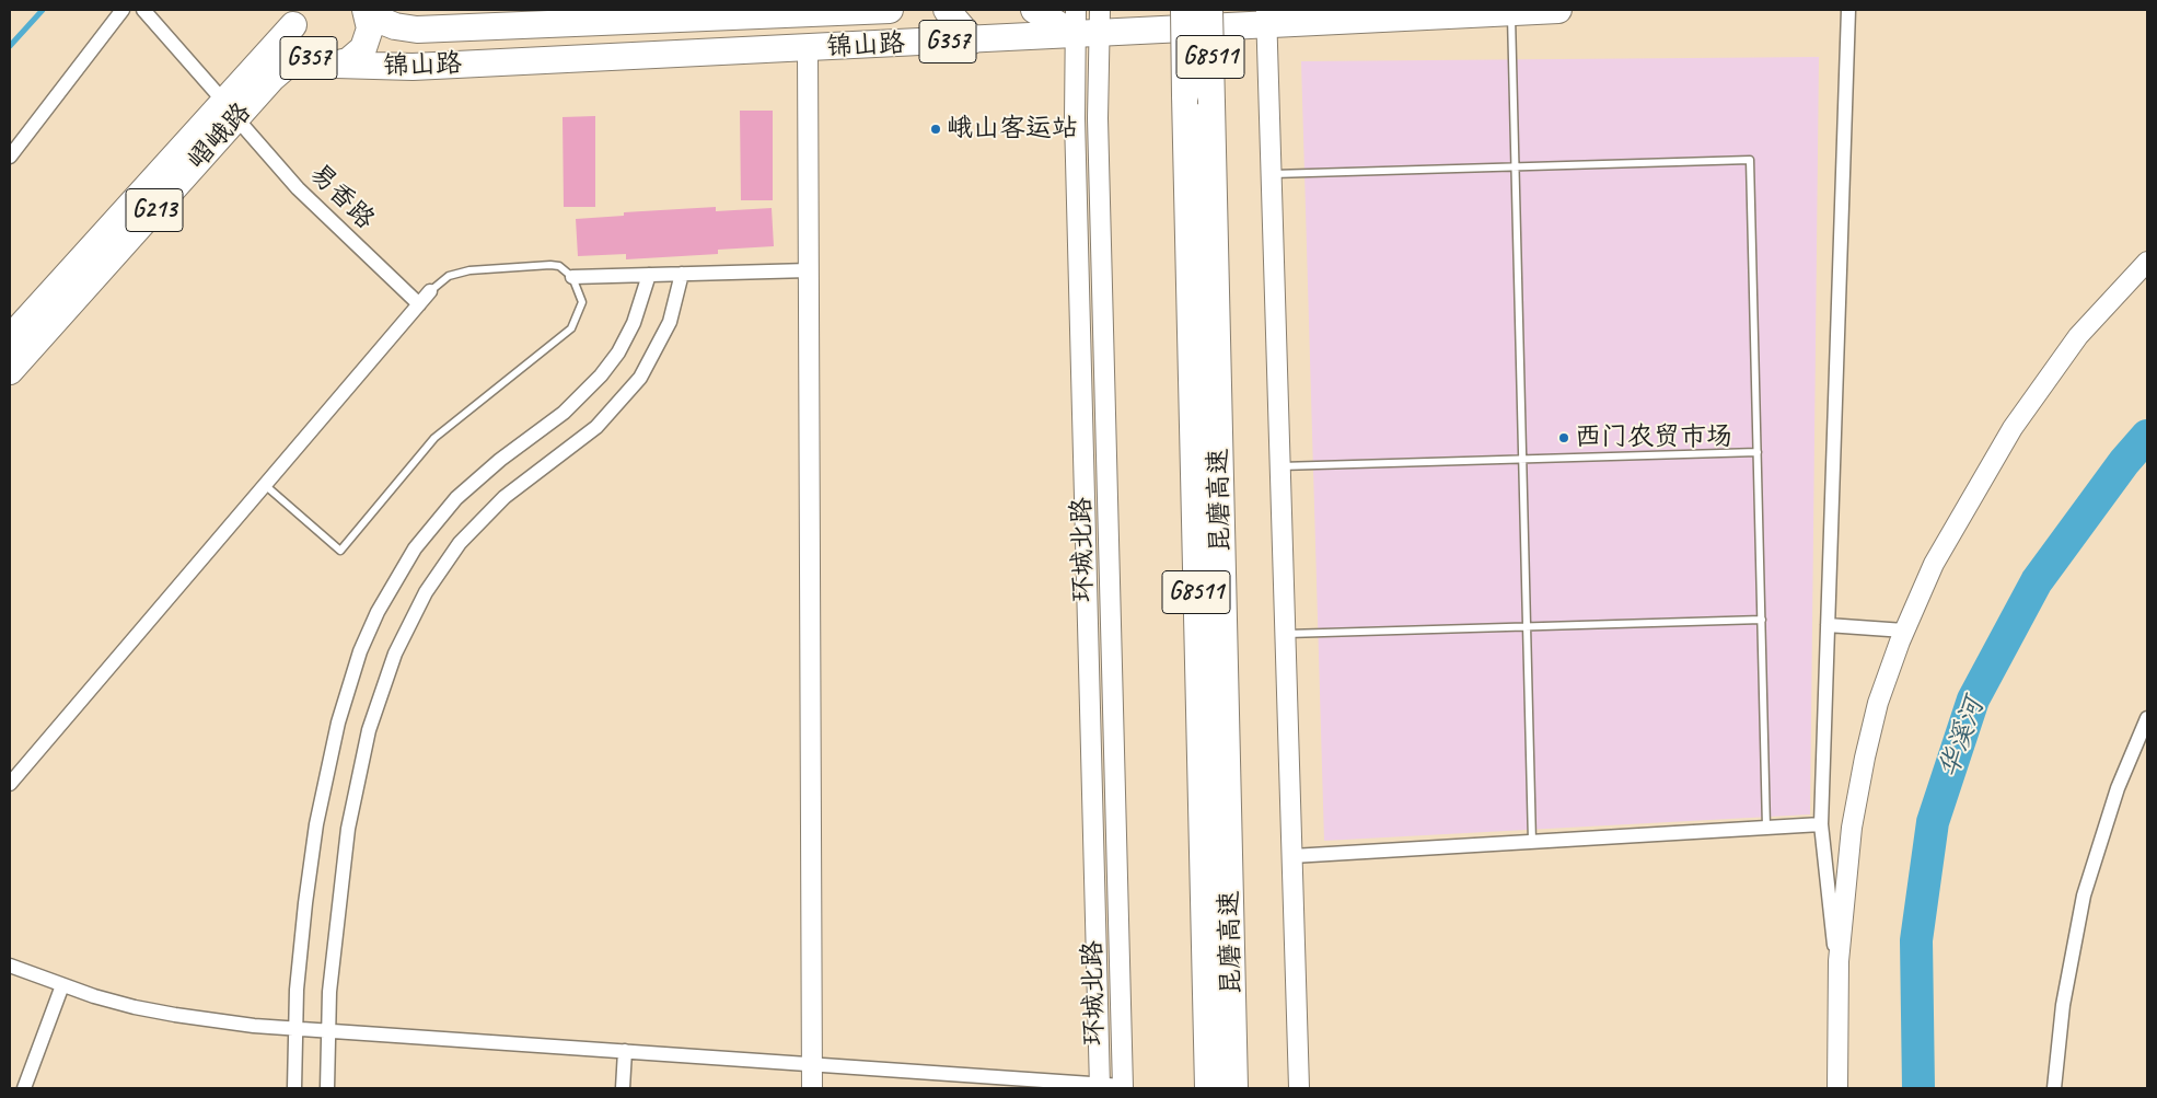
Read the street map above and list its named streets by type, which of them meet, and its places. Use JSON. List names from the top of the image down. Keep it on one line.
{"streets":{"highway":["G357","锦山路","G8511","嶍峨路","G213","昆磨高速"],"street":["易香路","环城北路"]},"crossings":[["G357","锦山路"],["G357","嶍峨路"],["锦山路","环城北路"],["嶍峨路","易香路"]],"water":["华溪河"],"places":["峨山客运站","西门农贸市场"]}
